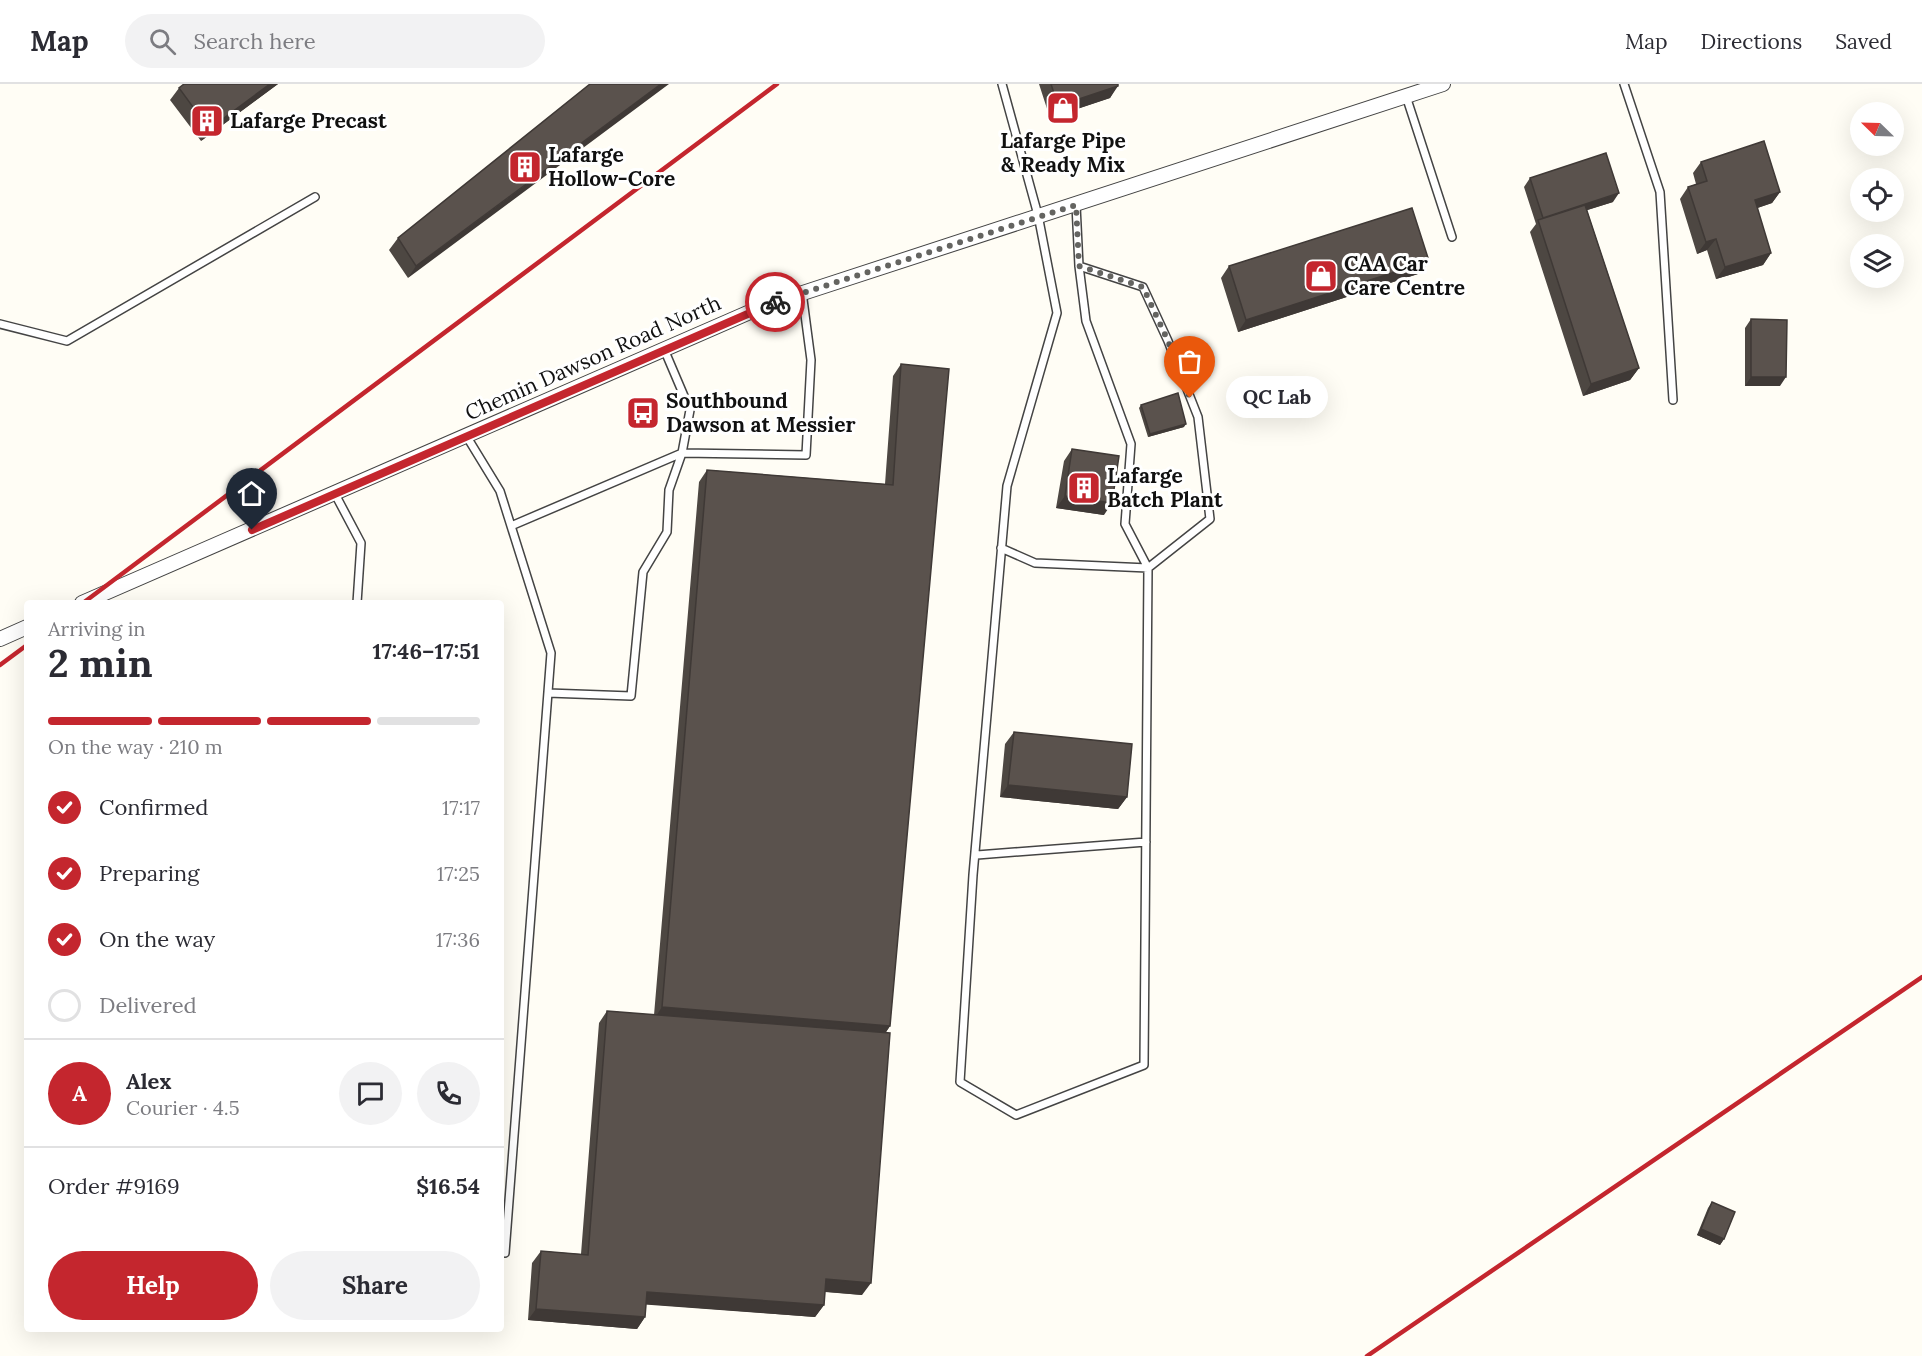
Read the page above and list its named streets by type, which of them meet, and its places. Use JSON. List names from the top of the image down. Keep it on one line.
{"streets":{"street":["Chemin Dawson Road North"]},"places":{"shop":["Lafarge Pipe & Ready Mix","CAA Car Care Centre"],"building":["Lafarge Precast","Lafarge Hollow-Core","Lafarge Batch Plant"],"other":["QC Lab"],"bus stop":["Southbound Dawson at Messier"]},"north":"top left","page":{"header":"Map","search":"Search here","nav":["Map","Directions","Saved"],"bubble":"QC Lab","heading":["2 min","Arriving in","17:46–17:51"],"panel":["Alex","Courier · 4.5","Order #9169","$16.54"],"bar":"On the way · 210 m","list":[["Confirmed","17:17"],["Preparing","17:25"],["On the way","17:36"],"Delivered"],"round":"A","buttons":["Help","Share"]}}
